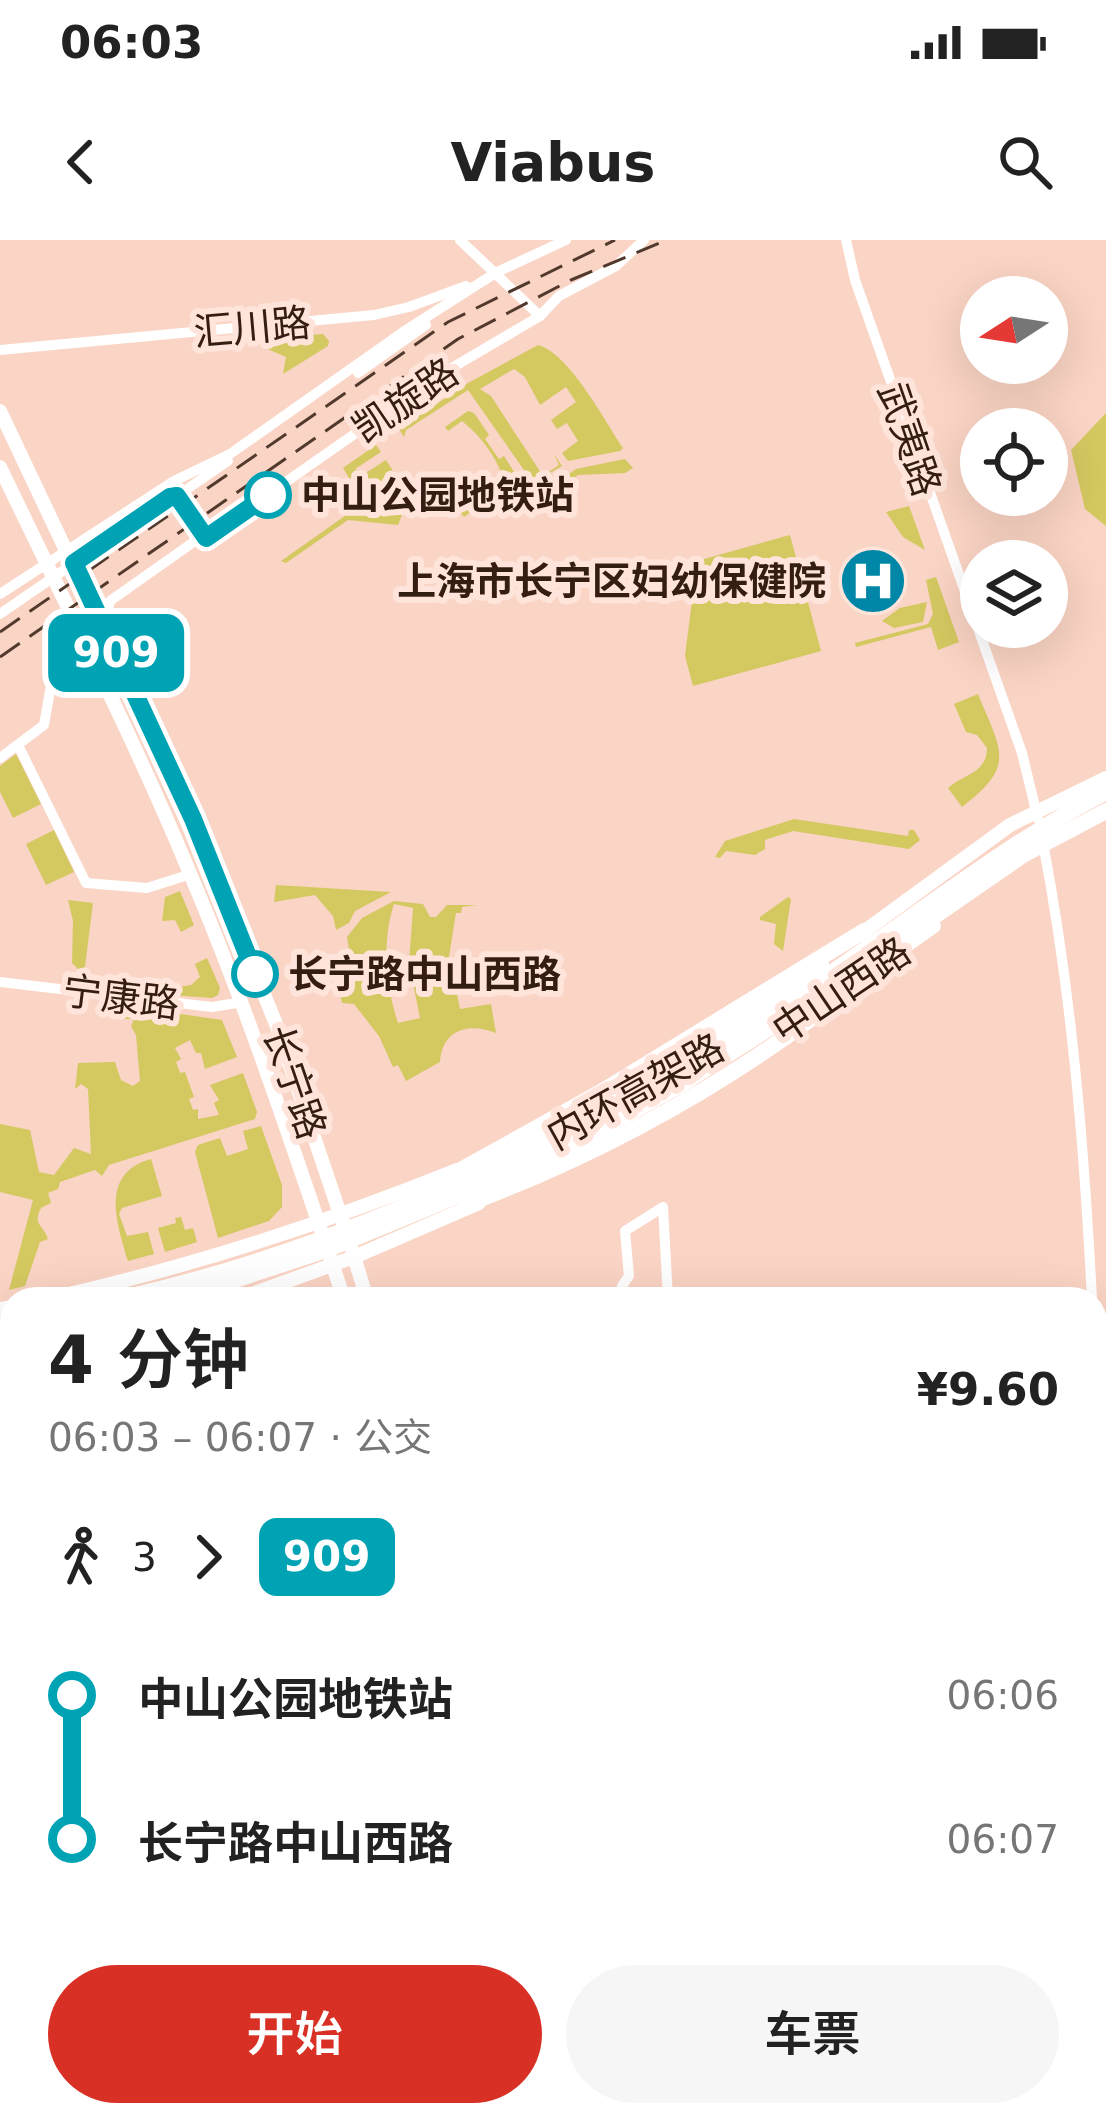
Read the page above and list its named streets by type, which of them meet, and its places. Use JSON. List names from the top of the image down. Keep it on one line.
{"streets":{"highway":["内环高架路"],"main road":["中山西路","长宁路"],"street":["汇川路","凯旋路","武夷路","宁康路"]},"crossings":[["汇川路","凯旋路"],["凯旋路","长宁路"],["武夷路","中山西路"],["中山西路","长宁路"],["中山西路","内环高架路"],["宁康路","长宁路"],["长宁路","内环高架路"]],"places":{"other":["中山公园地铁站","长宁路中山西路"],"hospital":["上海市长宁区妇幼保健院"]},"lines":["bus line 909"],"north":"left","page":{"status":"06:03","header":"Viabus","on_map":"909","heading":["4 分钟","06:03 – 06:07 · 公交","¥9.60"],"legs":["3","909"],"list":[{"name":"中山公园地铁站","value":"06:06"},{"name":"长宁路中山西路","value":"06:07"}],"buttons":["开始","车票"]}}
